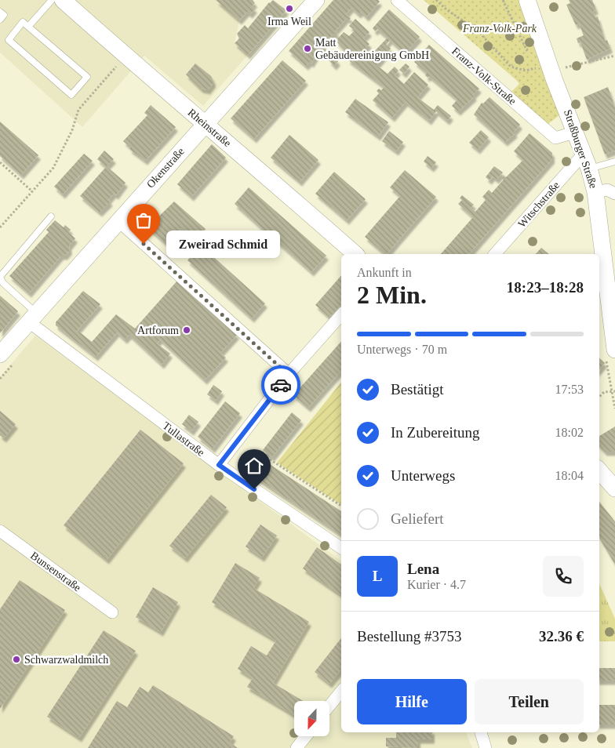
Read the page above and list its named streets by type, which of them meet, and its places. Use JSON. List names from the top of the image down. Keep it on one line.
{"streets":{"main road":["Rheinstraße","Straßburger Straße","Okenstraße"],"street":["Franz-Volk-Straße","Witschstraße","Tullastraße","Bunsenstraße"]},"crossings":[["Franz-Volk-Straße","Straßburger Straße"],["Rheinstraße","Okenstraße"],["Straßburger Straße","Witschstraße"],["Okenstraße","Tullastraße"]],"parks":["Franz-Volk-Park"],"places":["Irma Weil","Matt Gebäudereinigung GmbH","Zweirad Schmid","Artforum","Schwarzwaldmilch"],"north":"bottom","page":{"bubble":"Zweirad Schmid","heading":["2 Min.","Ankunft in","18:23–18:28"],"panel":["Lena","Kurier · 4.7","Bestellung #3753","32.36 €"],"bar":"Unterwegs · 70 m","list":[["Bestätigt","17:53"],["In Zubereitung","18:02"],["Unterwegs","18:04"],"Geliefert"],"round":"L","buttons":["Hilfe","Teilen"]}}
